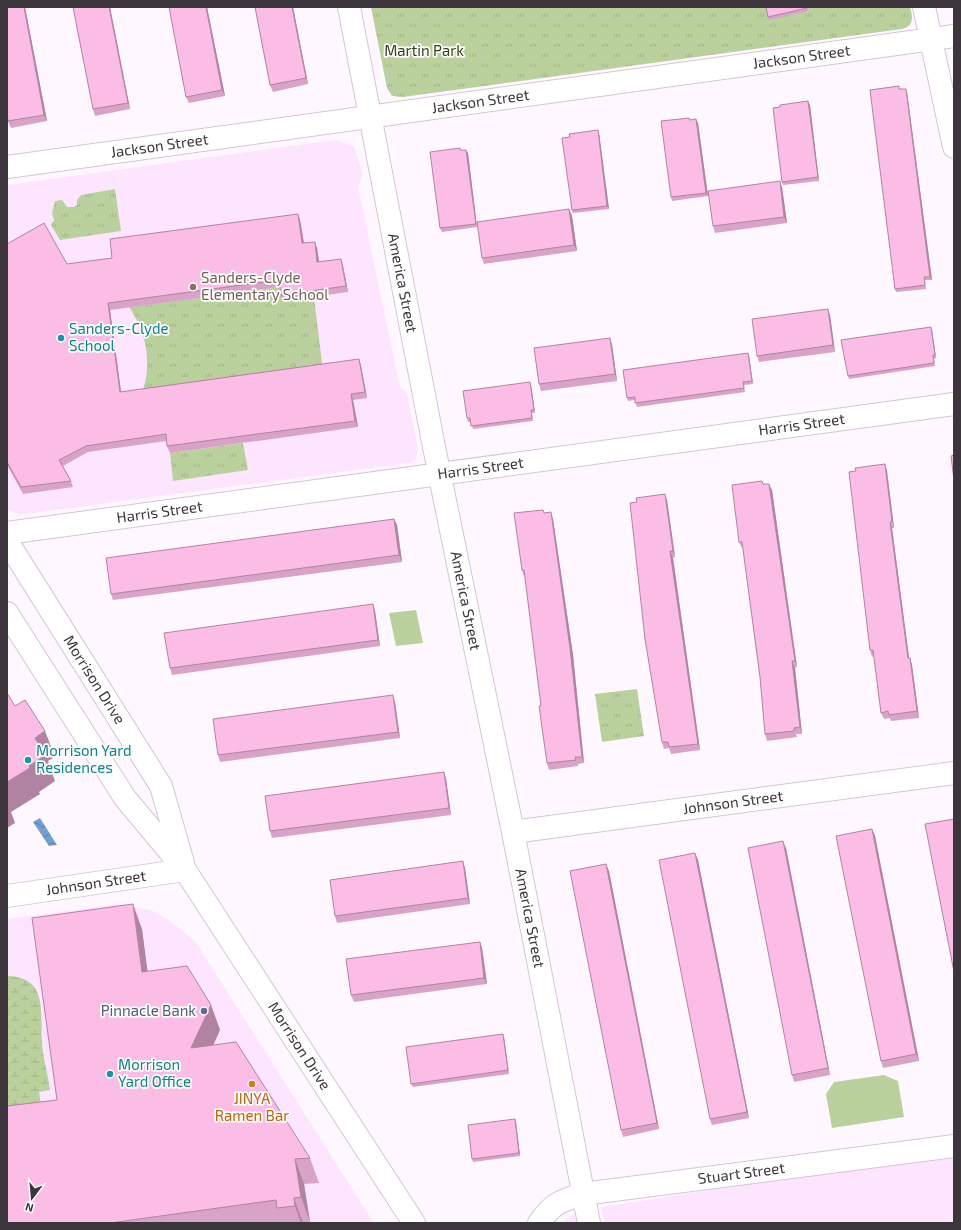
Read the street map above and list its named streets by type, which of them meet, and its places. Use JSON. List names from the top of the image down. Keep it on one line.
{"streets":{"street":["Jackson Street","America Street","Harris Street","Morrison Drive","Johnson Street","Stuart Street"]},"crossings":[["Jackson Street","America Street"],["America Street","Harris Street"],["America Street","Johnson Street"],["America Street","Stuart Street"],["Morrison Drive","Johnson Street"]],"parks":["Martin Park"],"places":["Sanders-Clyde Elementary School","Sanders-Clyde School","Morrison Yard Residences","Pinnacle Bank","Morrison Yard Office","JINYA Ramen Bar"],"north":"bottom"}
